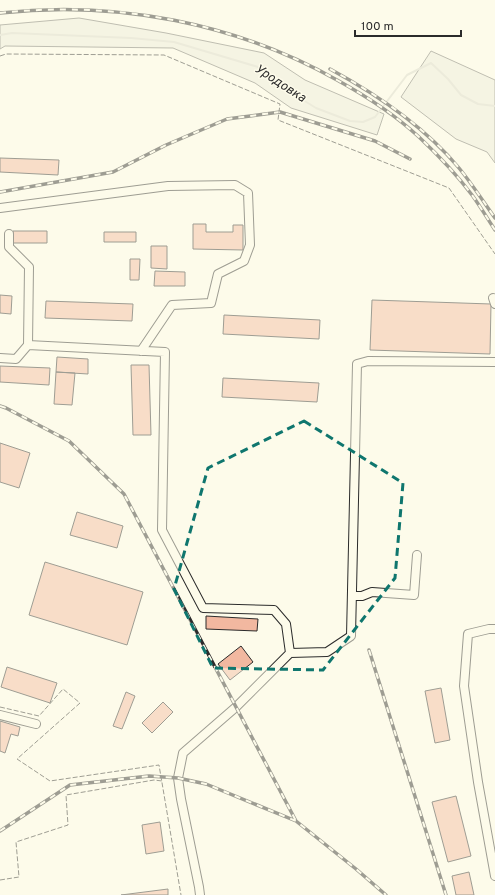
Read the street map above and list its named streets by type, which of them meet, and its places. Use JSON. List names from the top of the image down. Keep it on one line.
{"water":["Уродовка"],"scale_bar":"100 m"}
